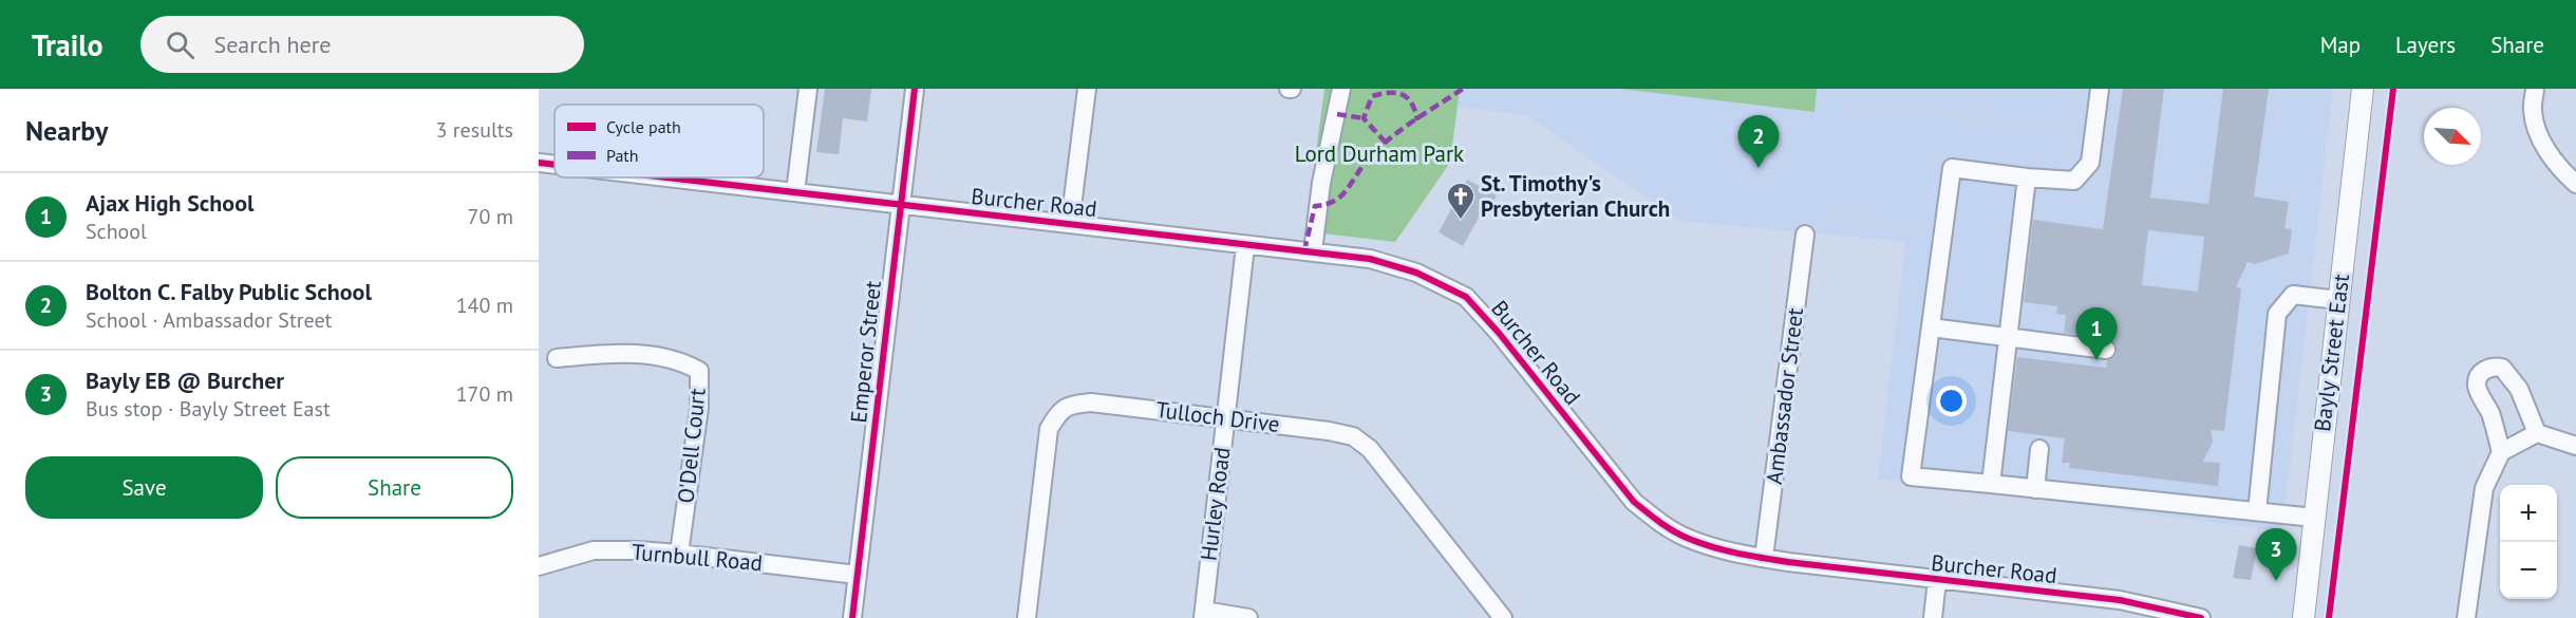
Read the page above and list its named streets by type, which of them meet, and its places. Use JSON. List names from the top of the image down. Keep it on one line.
{"streets":{"main road":["Bayly Street East"],"street":["Burcher Road","Emperor Street","Ambassador Street","Tulloch Drive","O'Dell Court","Hurley Road","Turnbull Road"]},"crossings":[["Burcher Road","Emperor Street"],["Burcher Road","Ambassador Street"],["Burcher Road","Hurley Road"],["Emperor Street","Turnbull Road"],["Tulloch Drive","Hurley Road"],["O'Dell Court","Turnbull Road"]],"parks":["Lord Durham Park"],"places":{"church":["St. Timothy's Presbyterian Church"]},"legend":["Cycle path","Path"],"north":"bottom right","page":{"header":"Trailo","search":"Search here","nav":["Map","Layers","Share"],"heading":["Nearby","3 results"],"pins":["2","1","3"],"list":[{"mark":"1","name":"Ajax High School","note":"School","value":"70 m"},{"mark":"2","name":"Bolton C. Falby Public School","note":"School · Ambassador Street","value":"140 m"},{"mark":"3","name":"Bayly EB @ Burcher","note":"Bus stop · Bayly Street East","value":"170 m"}],"buttons":["Save","Share"],"map_buttons":["+","−"]}}
